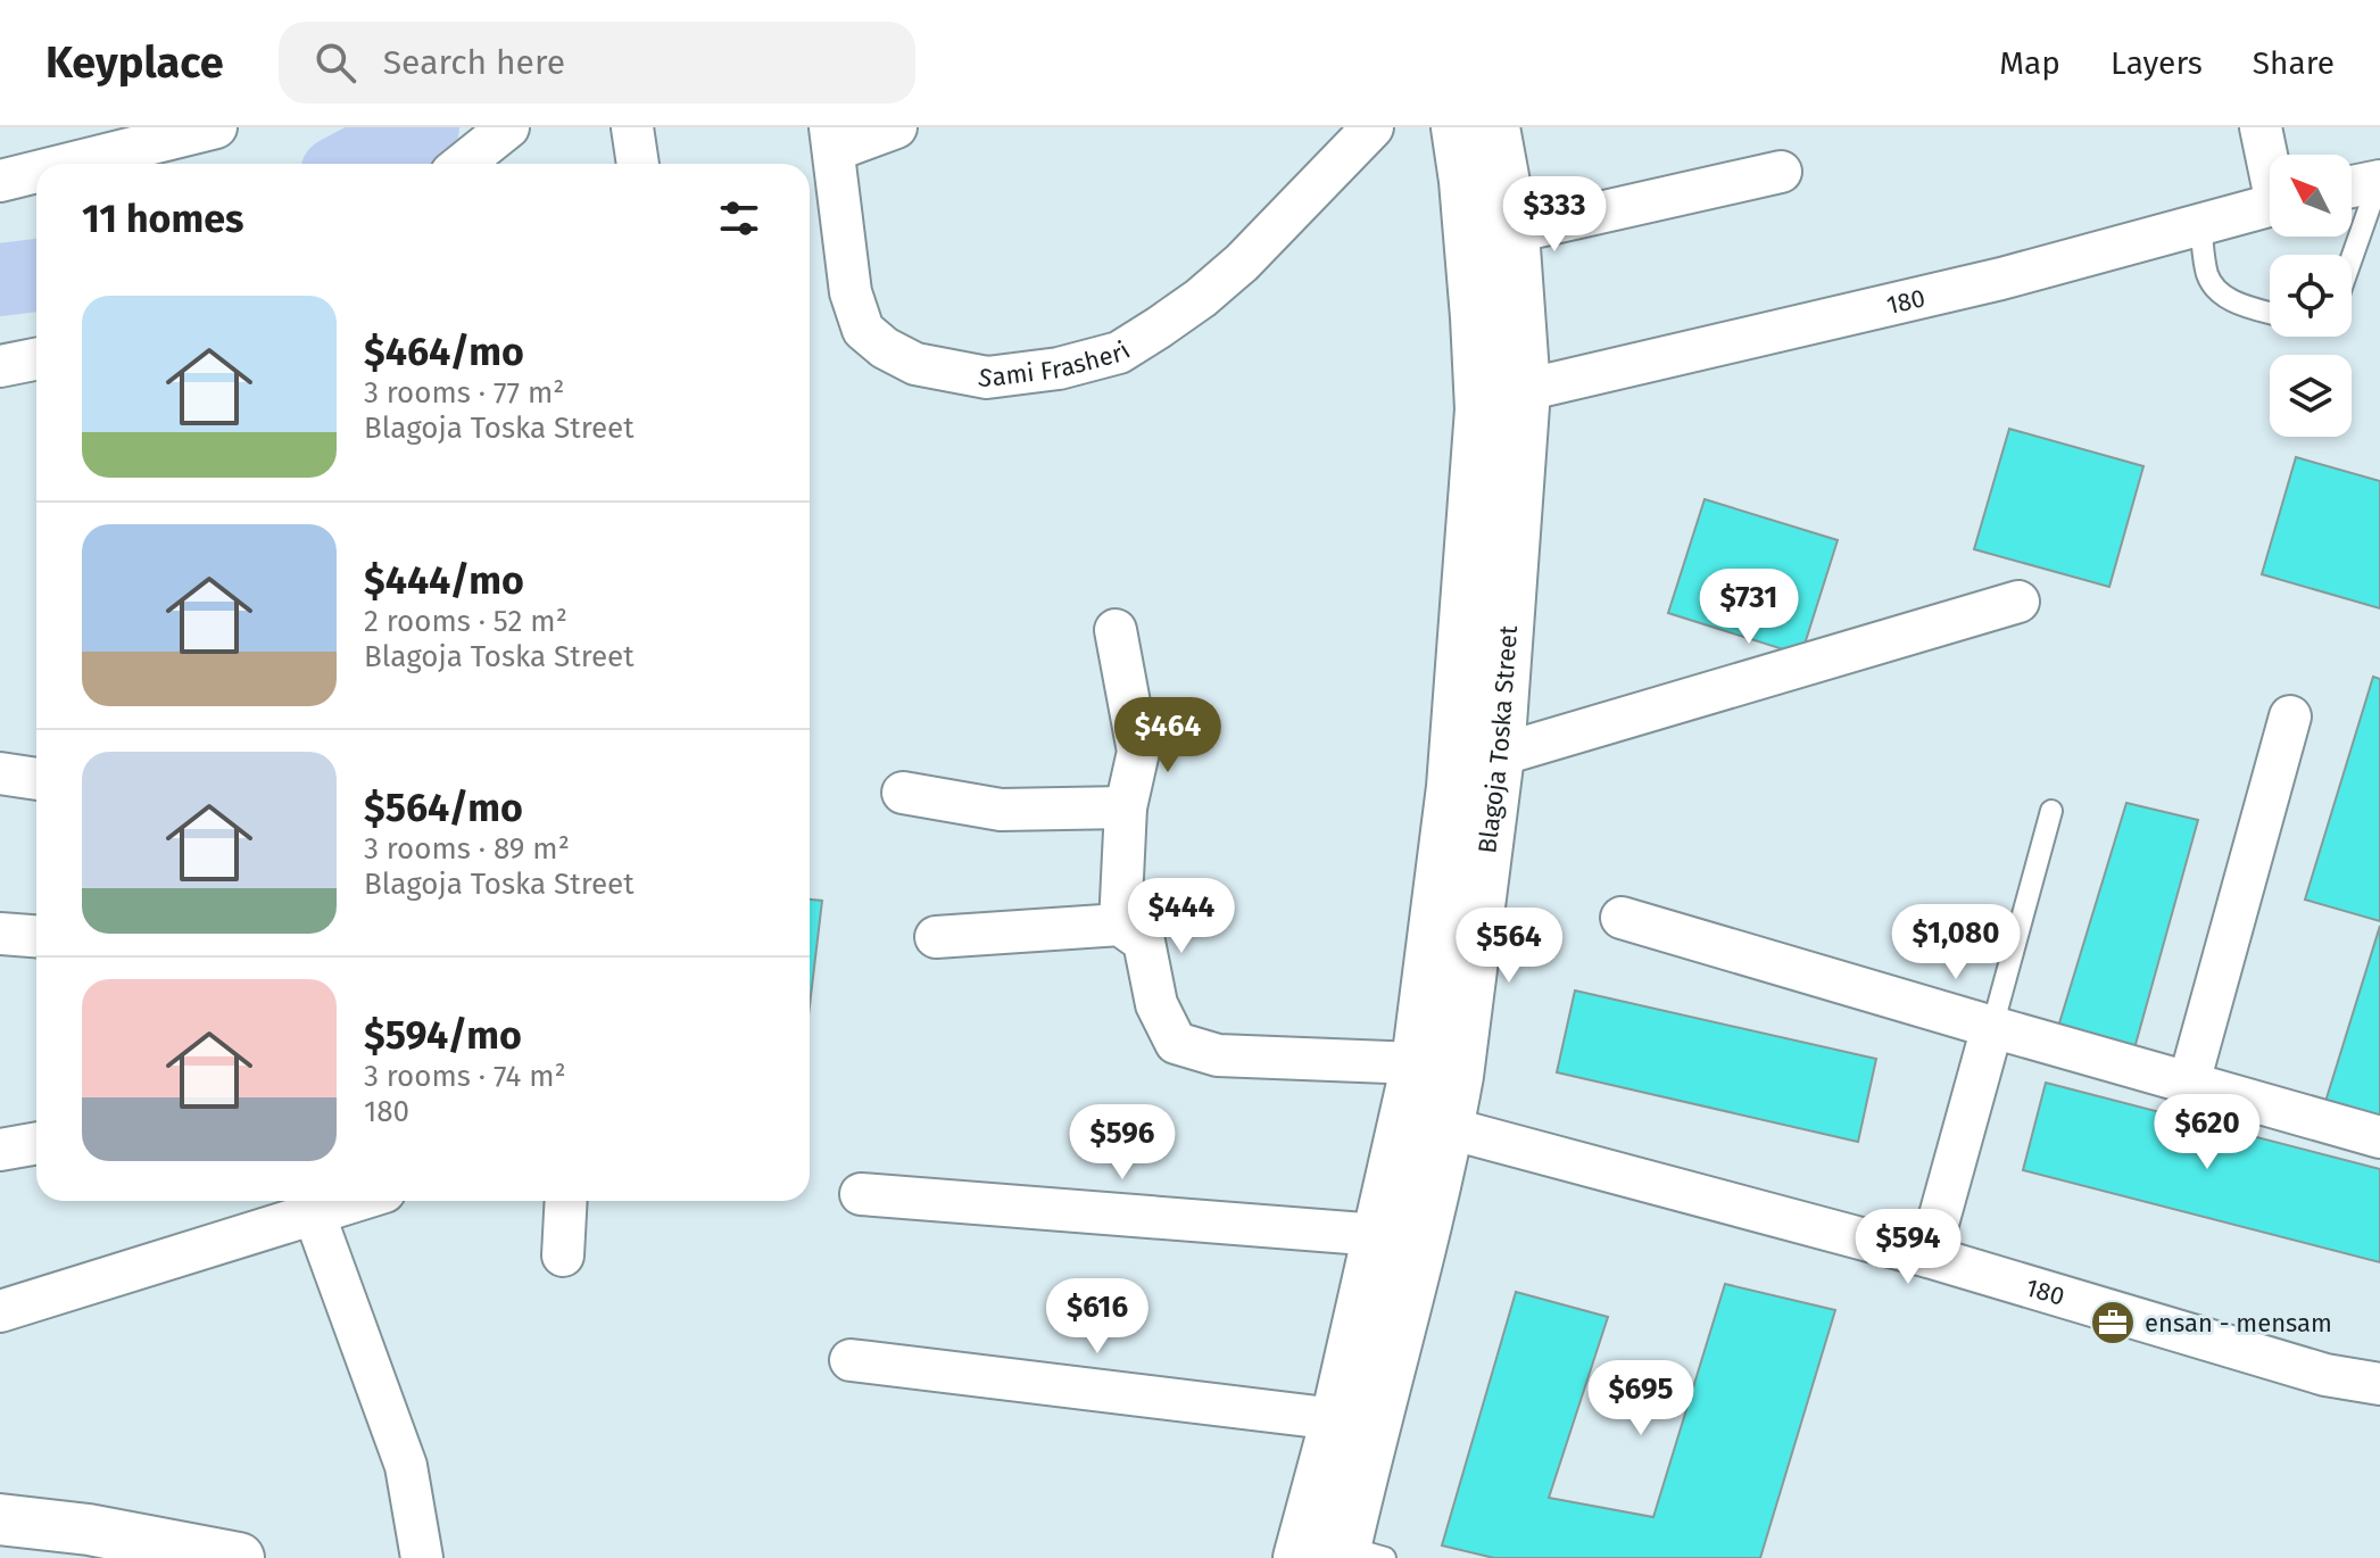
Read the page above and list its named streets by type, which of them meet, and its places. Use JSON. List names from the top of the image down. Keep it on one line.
{"streets":{"street":["180","Sami Frasheri","Blagoja Toska Street"]},"crossings":[["180","Blagoja Toska Street"]],"places":{"office":["ensan - mensam"]},"north":"top left","page":{"header":"Keyplace","search":"Search here","nav":["Map","Layers","Share"],"heading":"11 homes","price":["$333","$731","$464","$444","$1,080","$564","$620","$596","$594","$616","$695"],"list":[{"name":"$464/mo","note":"3 rooms · 77 m² · Blagoja Toska Street"},{"name":"$444/mo","note":"2 rooms · 52 m² · Blagoja Toska Street"},{"name":"$564/mo","note":"3 rooms · 89 m² · Blagoja Toska Street"},{"name":"$594/mo","note":"3 rooms · 74 m² · 180"}]}}
